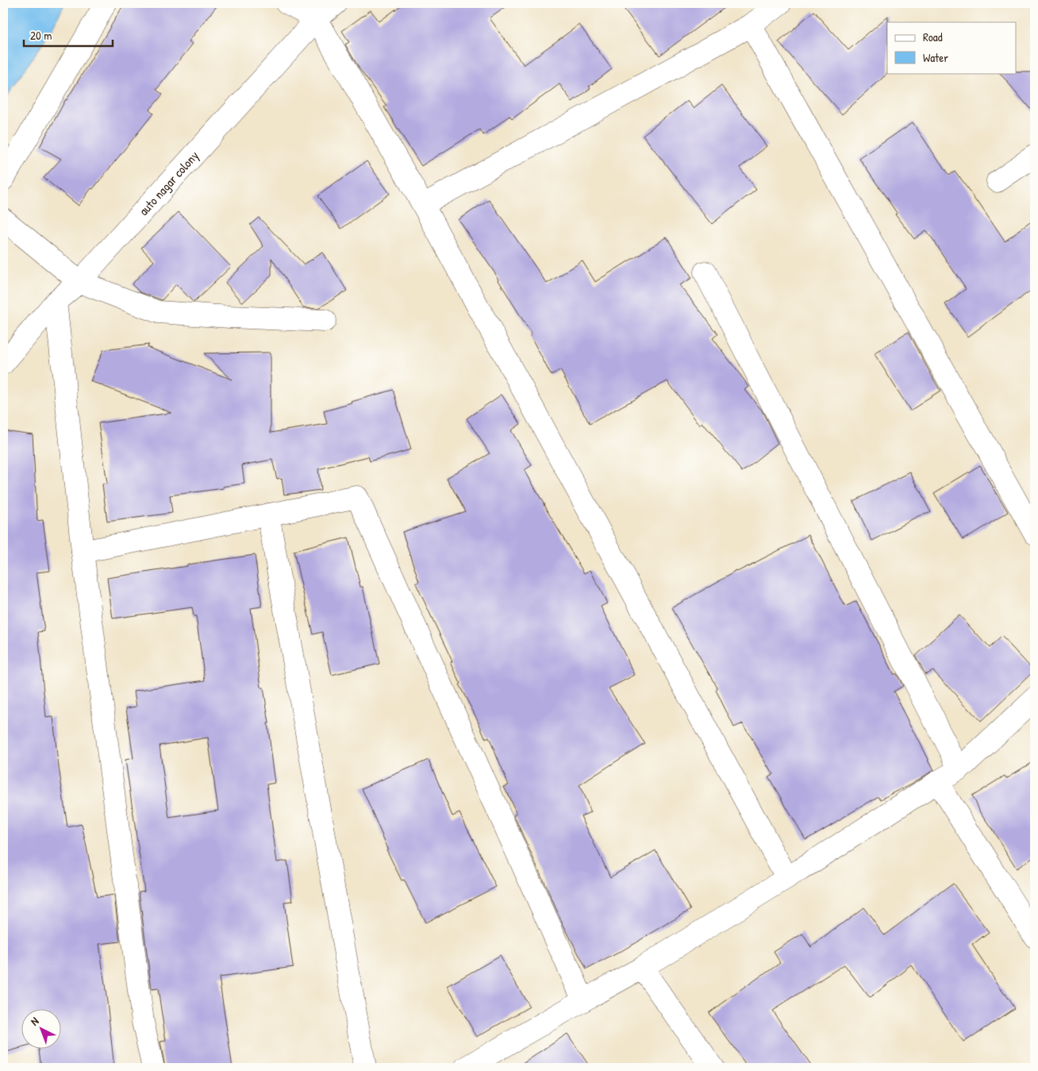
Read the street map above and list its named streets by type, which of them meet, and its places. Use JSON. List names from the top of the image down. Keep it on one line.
{"streets":{"street":["auto nagar colony"]},"legend":["Road","Water"],"scale_bar":"20 m","north":"top left"}
